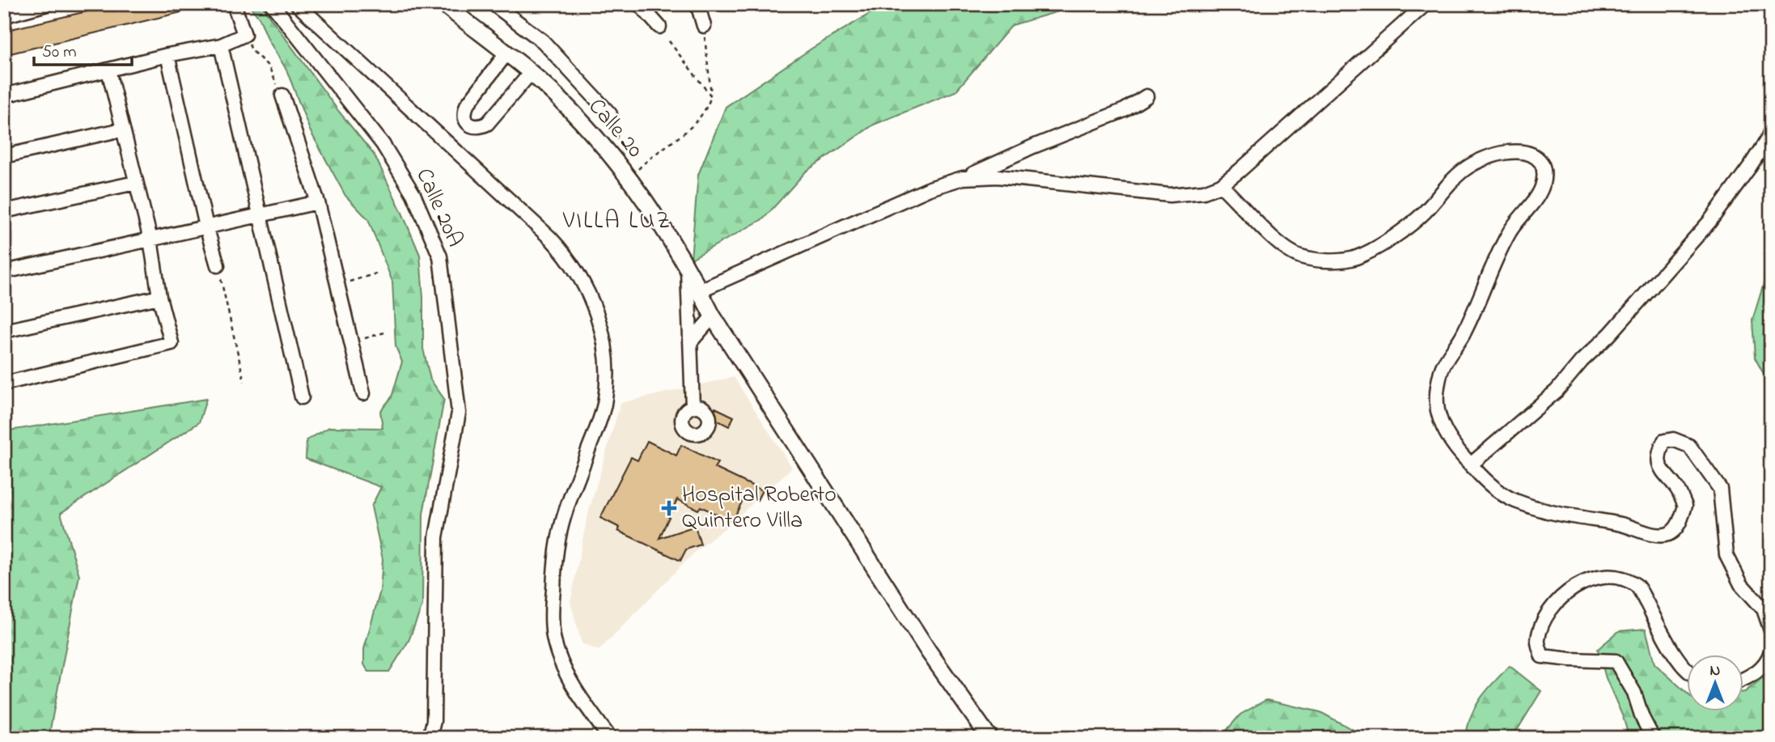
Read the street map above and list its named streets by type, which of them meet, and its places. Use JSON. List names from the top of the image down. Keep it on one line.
{"streets":{"main road":["Calle 20"],"street":["Calle 20A"]},"districts":["VILLA LUZ"],"places":{"health":["Hospital Roberto Quintero Villa"]},"scale_bar":"50 m","north":"top"}
